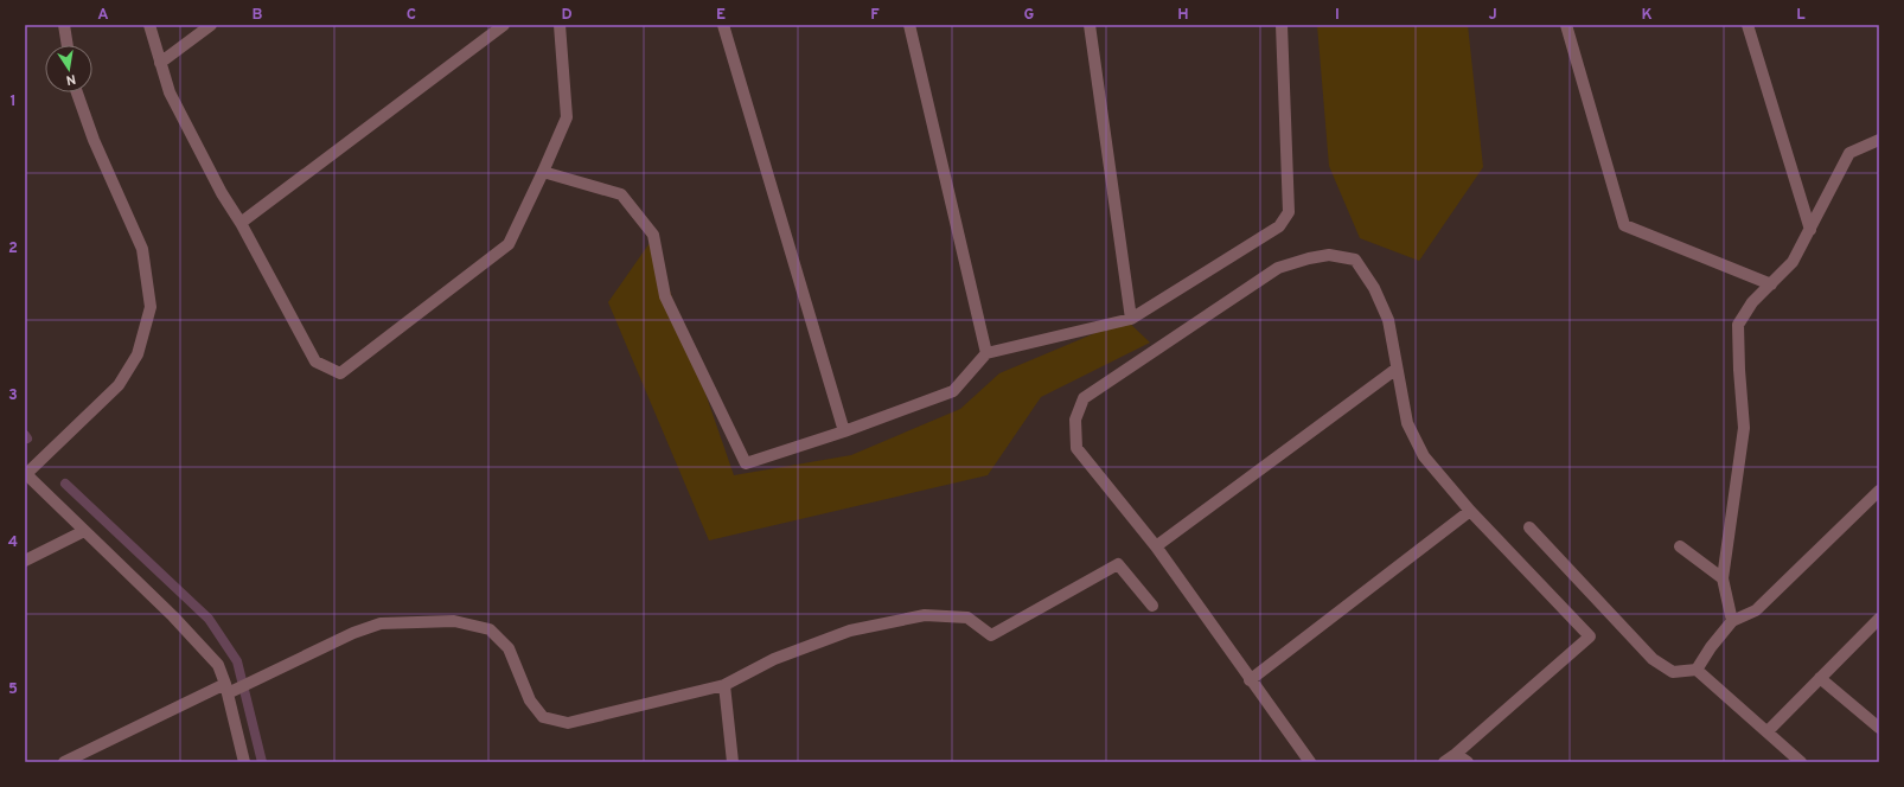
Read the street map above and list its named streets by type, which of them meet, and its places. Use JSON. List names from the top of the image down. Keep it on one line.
{"north":"bottom","grid":{"columns":["A","B","C","D","E","F","G","H","I","J","K","L"],"rows":["1","2","3","4","5"]}}
